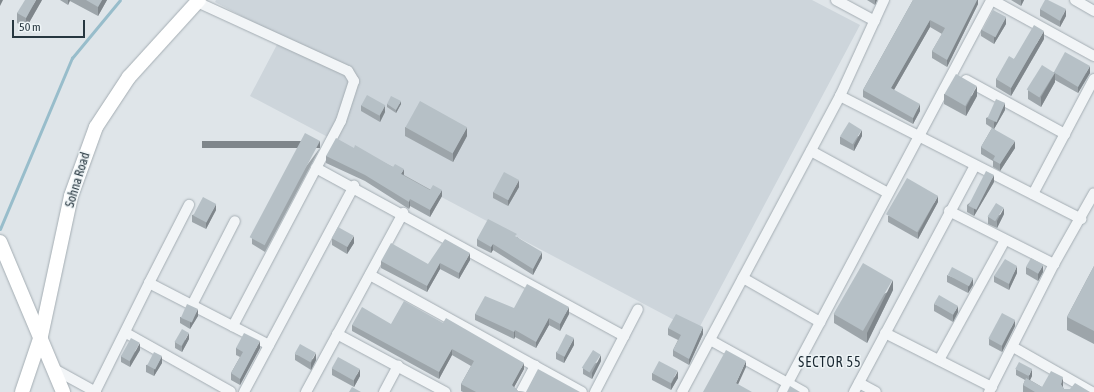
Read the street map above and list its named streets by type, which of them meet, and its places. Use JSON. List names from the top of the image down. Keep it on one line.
{"streets":{"main road":["Sohna Road"]},"districts":["SECTOR 55"],"scale_bar":"50 m"}
